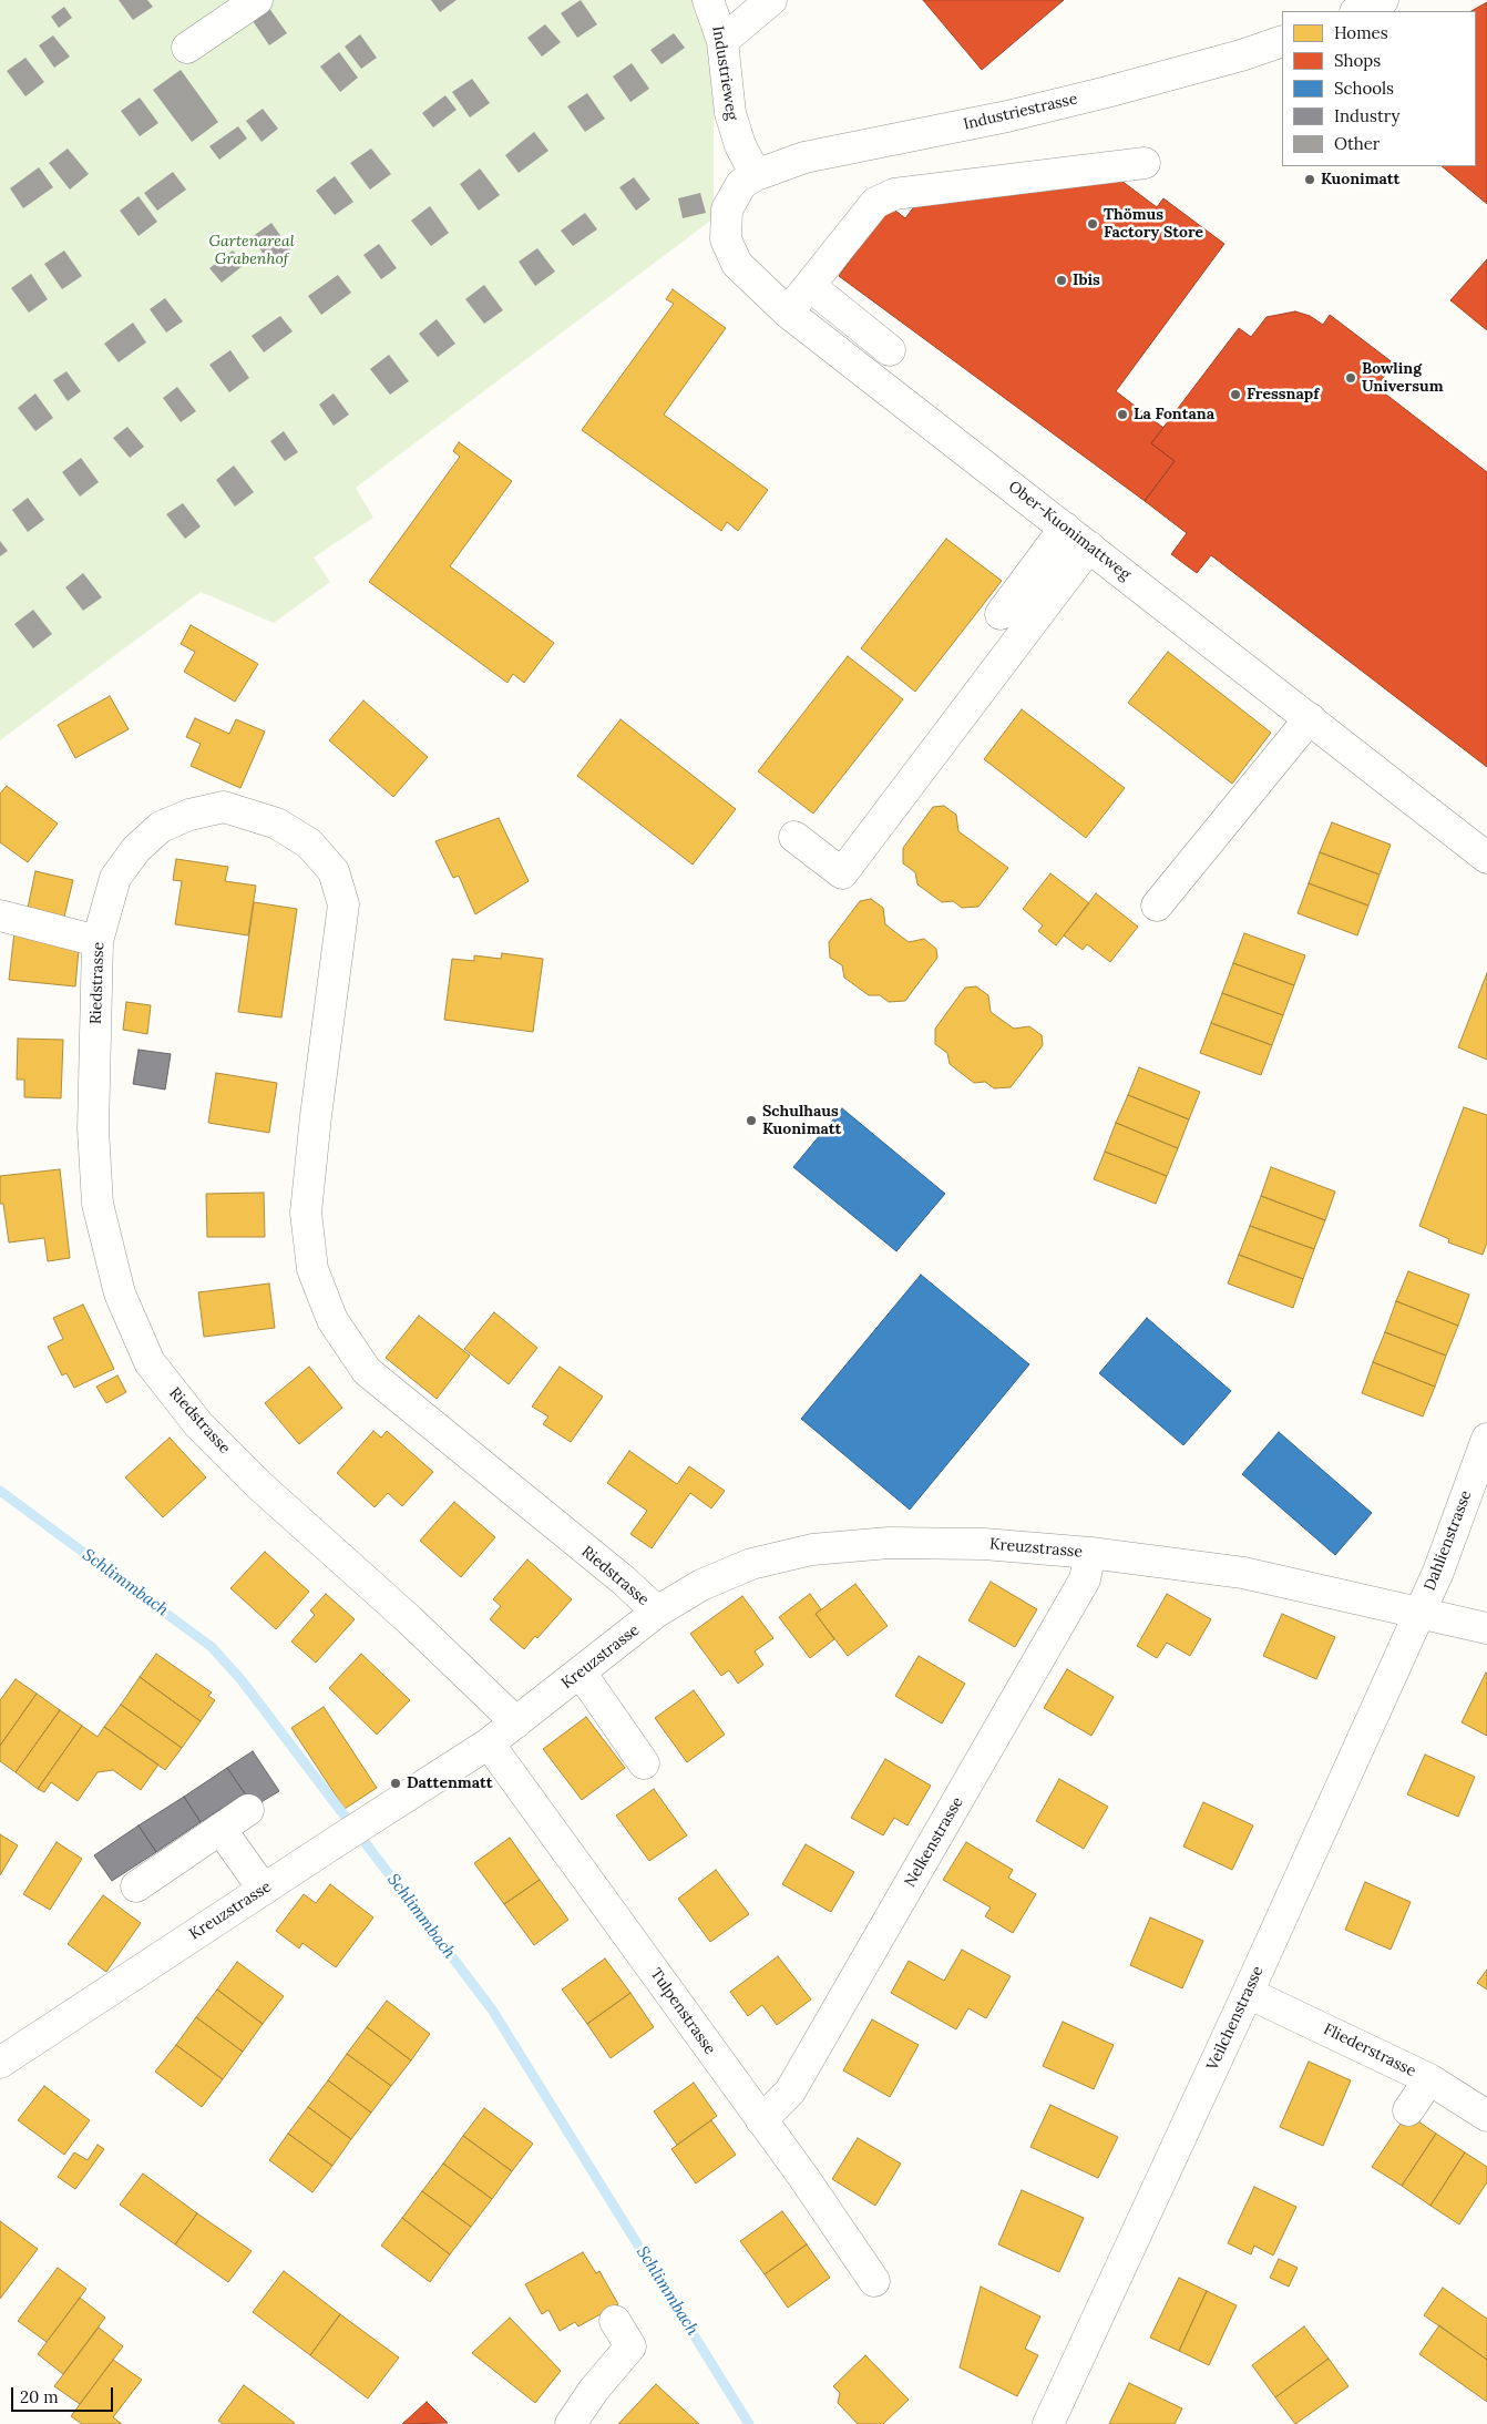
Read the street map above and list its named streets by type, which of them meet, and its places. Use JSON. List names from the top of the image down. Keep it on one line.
{"streets":{"street":["Industrieweg","Industriestrasse","Ober-Kuonimattweg","Riedstrasse","Dahlienstrasse","Kreuzstrasse","Nelkenstrasse","Tulpenstrasse","Veilchenstrasse","Fliederstrasse"]},"crossings":[["Industrieweg","Industriestrasse"],["Industrieweg","Ober-Kuonimattweg"],["Industriestrasse","Ober-Kuonimattweg"],["Riedstrasse","Kreuzstrasse"],["Dahlienstrasse","Kreuzstrasse"],["Dahlienstrasse","Veilchenstrasse"],["Kreuzstrasse","Nelkenstrasse"],["Kreuzstrasse","Tulpenstrasse"],["Kreuzstrasse","Veilchenstrasse"],["Nelkenstrasse","Tulpenstrasse"],["Veilchenstrasse","Fliederstrasse"]],"water":["Schlimmbach"],"parks":["Gartenareal Grabenhof"],"places":["Kuonimatt","Thömus Factory Store","Ibis","Bowling Universum","Fressnapf","La Fontana","Schulhaus Kuonimatt","Dattenmatt"],"legend":["Homes","Shops","Schools","Industry","Other"],"scale_bar":"20 m"}
